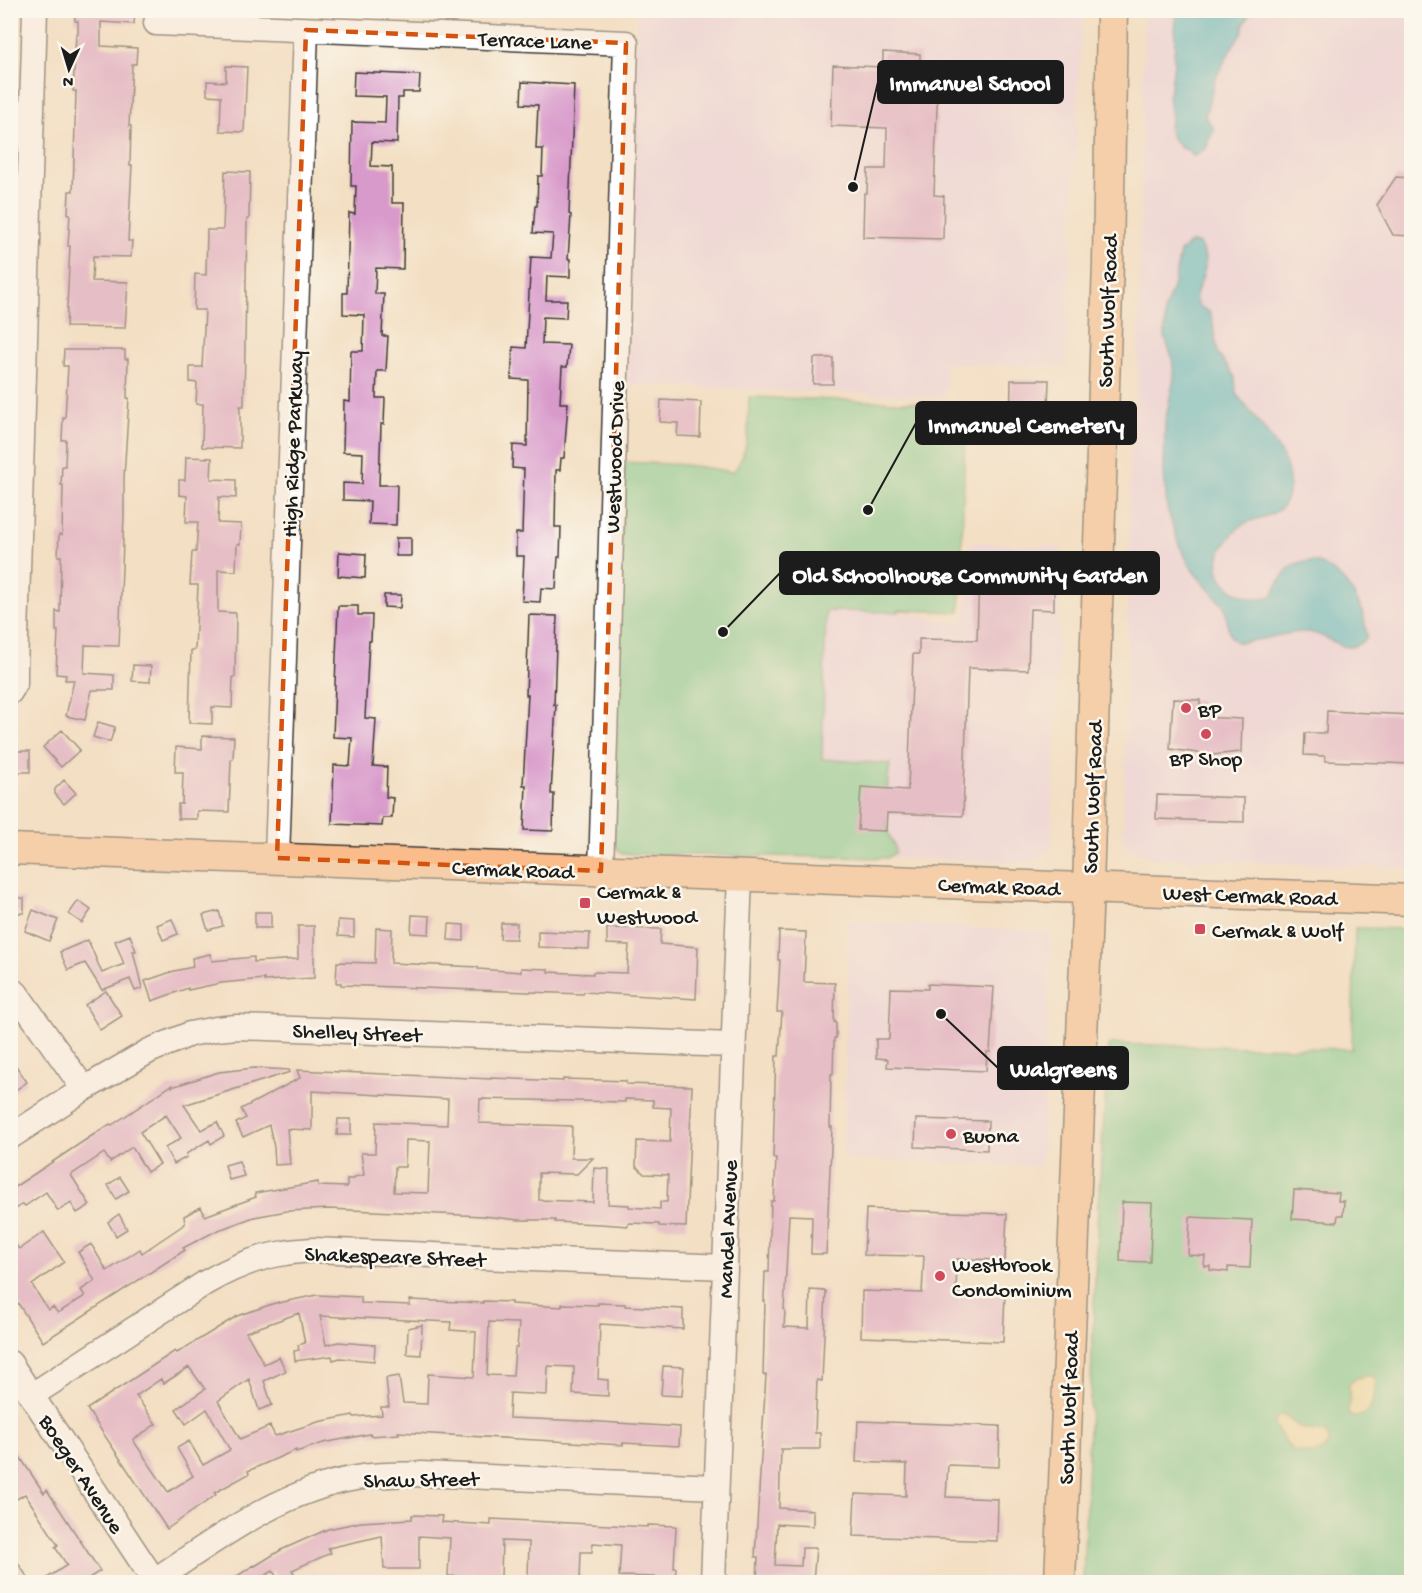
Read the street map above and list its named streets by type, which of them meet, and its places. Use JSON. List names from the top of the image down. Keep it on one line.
{"streets":{"main road":["South Wolf Road","Cermak Road","West Cermak Road"],"street":["Terrace Lane","High Ridge Parkway","Westwood Drive","Shelley Street","Mandel Avenue","Shakespeare Street","Boeger Avenue","Shaw Street"]},"crossings":[["Terrace Lane","High Ridge Parkway"],["Terrace Lane","Westwood Drive"],["South Wolf Road","Cermak Road"],["South Wolf Road","West Cermak Road"],["High Ridge Parkway","Cermak Road"],["Westwood Drive","Cermak Road"],["Cermak Road","West Cermak Road"],["Cermak Road","Mandel Avenue"],["Shelley Street","Mandel Avenue"],["Mandel Avenue","Shakespeare Street"],["Mandel Avenue","Shaw Street"],["Shakespeare Street","Boeger Avenue"],["Boeger Avenue","Shaw Street"]],"places":{"other":["Immanuel School","Immanuel Cemetery","Old Schoolhouse Community Garden","BP","BP Shop","Walgreens","Buona","Westbrook Condominium"],"transit":["Cermak & Westwood","Cermak & Wolf"]},"north":"bottom"}
